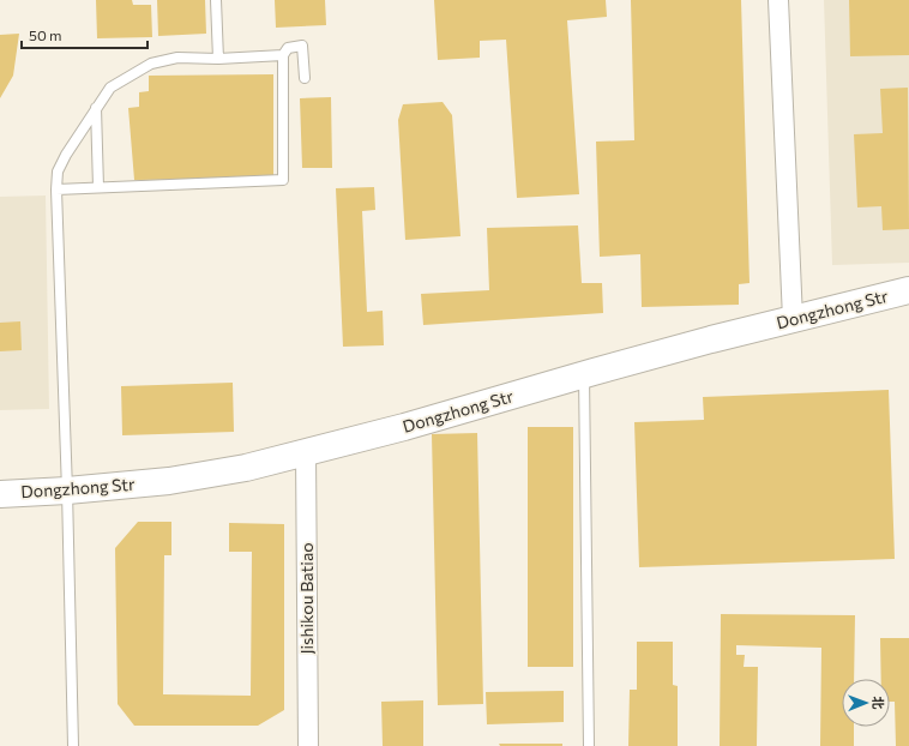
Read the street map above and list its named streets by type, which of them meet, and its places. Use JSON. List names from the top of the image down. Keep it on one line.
{"streets":{"street":["Dongzhong Str","Jishikou Batiao"]},"crossings":[["Dongzhong Str","Jishikou Batiao"]],"scale_bar":"50 m","north":"right"}
